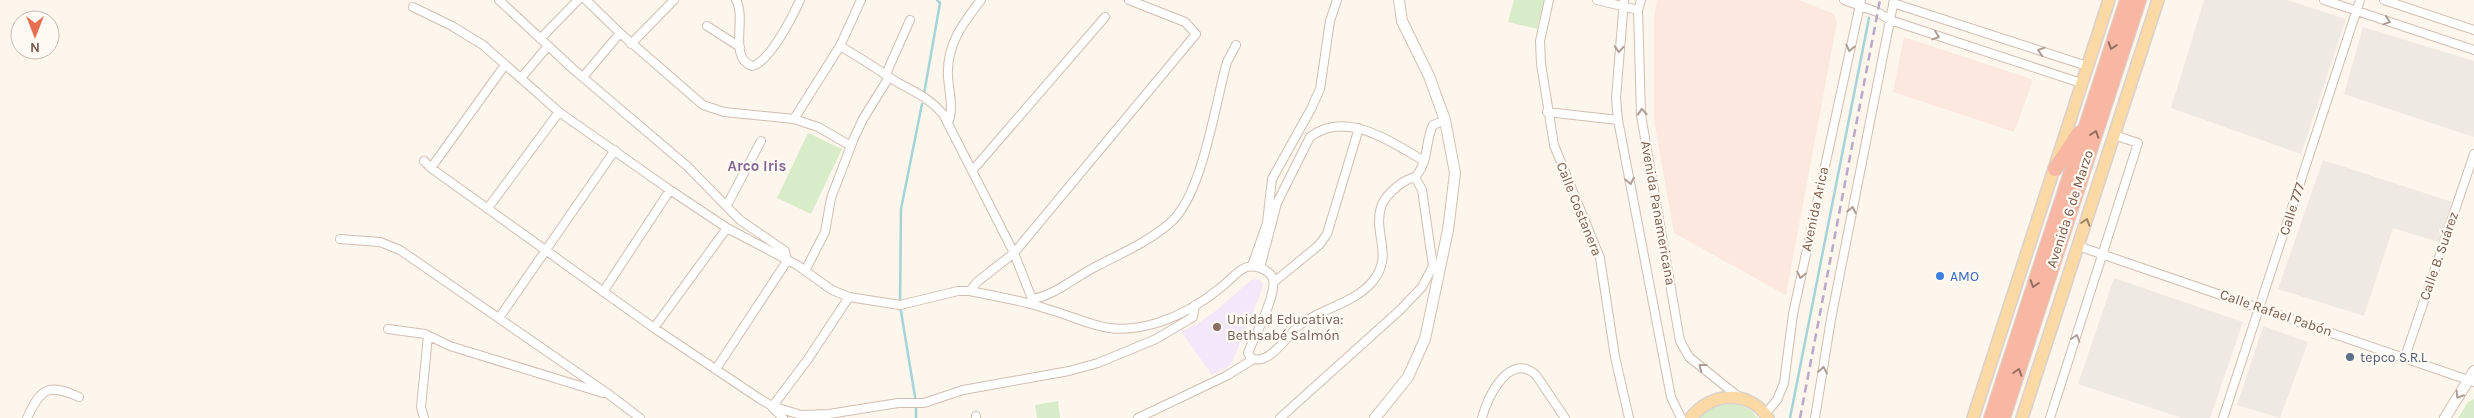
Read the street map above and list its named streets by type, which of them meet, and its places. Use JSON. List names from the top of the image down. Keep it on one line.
{"streets":{"highway":["Avenida 6 de Marzo"],"street":["Calle Costanera","Avenida Arica","Calle 777","Avenida Panamericana","Calle B. Suárez","Calle Rafael Pabón"]},"crossings":[["Avenida 6 de Marzo","Calle Rafael Pabón"],["Calle 777","Calle Rafael Pabón"],["Calle B. Suárez","Calle Rafael Pabón"]],"districts":["Arco Iris"],"places":["AMO","Unidad Educativa: Bethsabé Salmón","tepco S.R.L"],"north":"bottom"}
